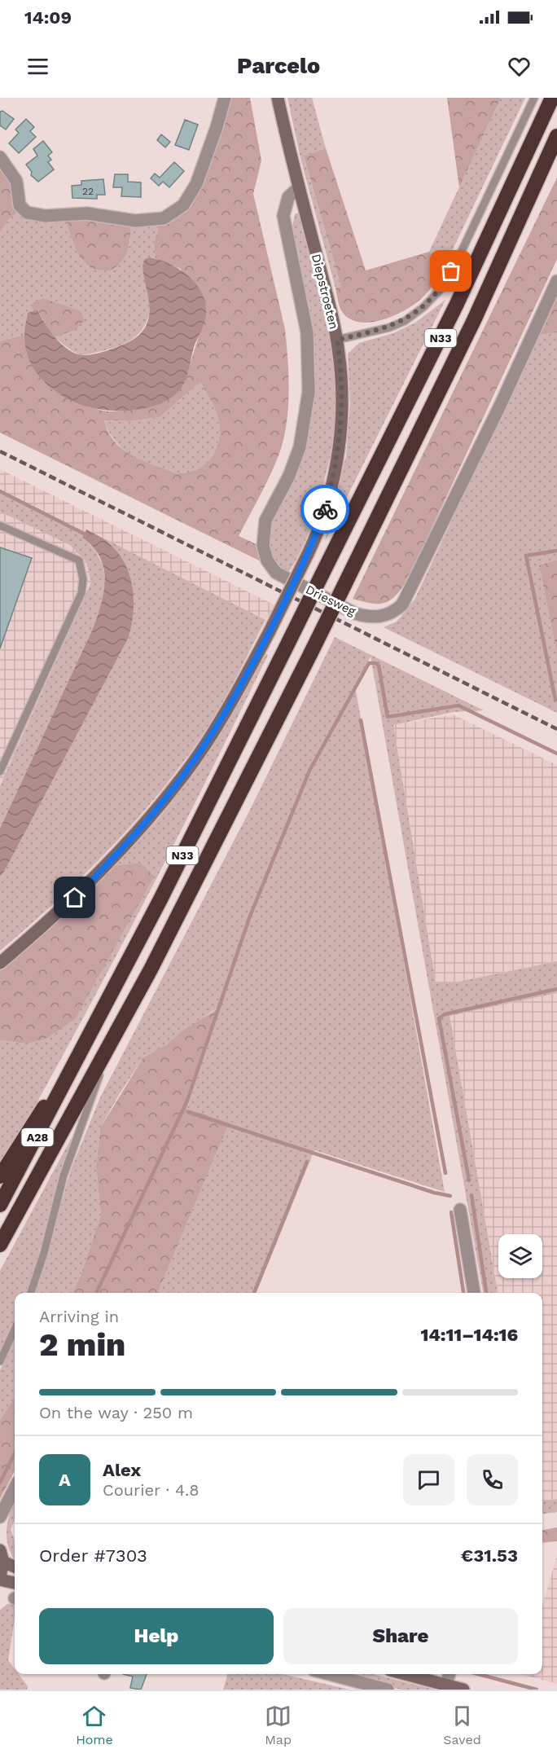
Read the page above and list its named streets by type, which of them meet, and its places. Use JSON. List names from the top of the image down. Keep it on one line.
{"streets":{"highway":["N33","A28"],"street":["Diepstroeten","Driesweg"]},"crossings":[["Diepstroeten","N33"],["Diepstroeten","Driesweg"],["N33","A28"]],"house_numbers":["22"],"page":{"status":"14:09","header":"Parcelo","heading":["2 min","Arriving in","14:11–14:16"],"panel":["Alex","Courier · 4.8","Order #7303","€31.53"],"bar":"On the way · 250 m","round":"A","buttons":["Help","Share"],"tabs":["Home","Map","Saved"]}}
